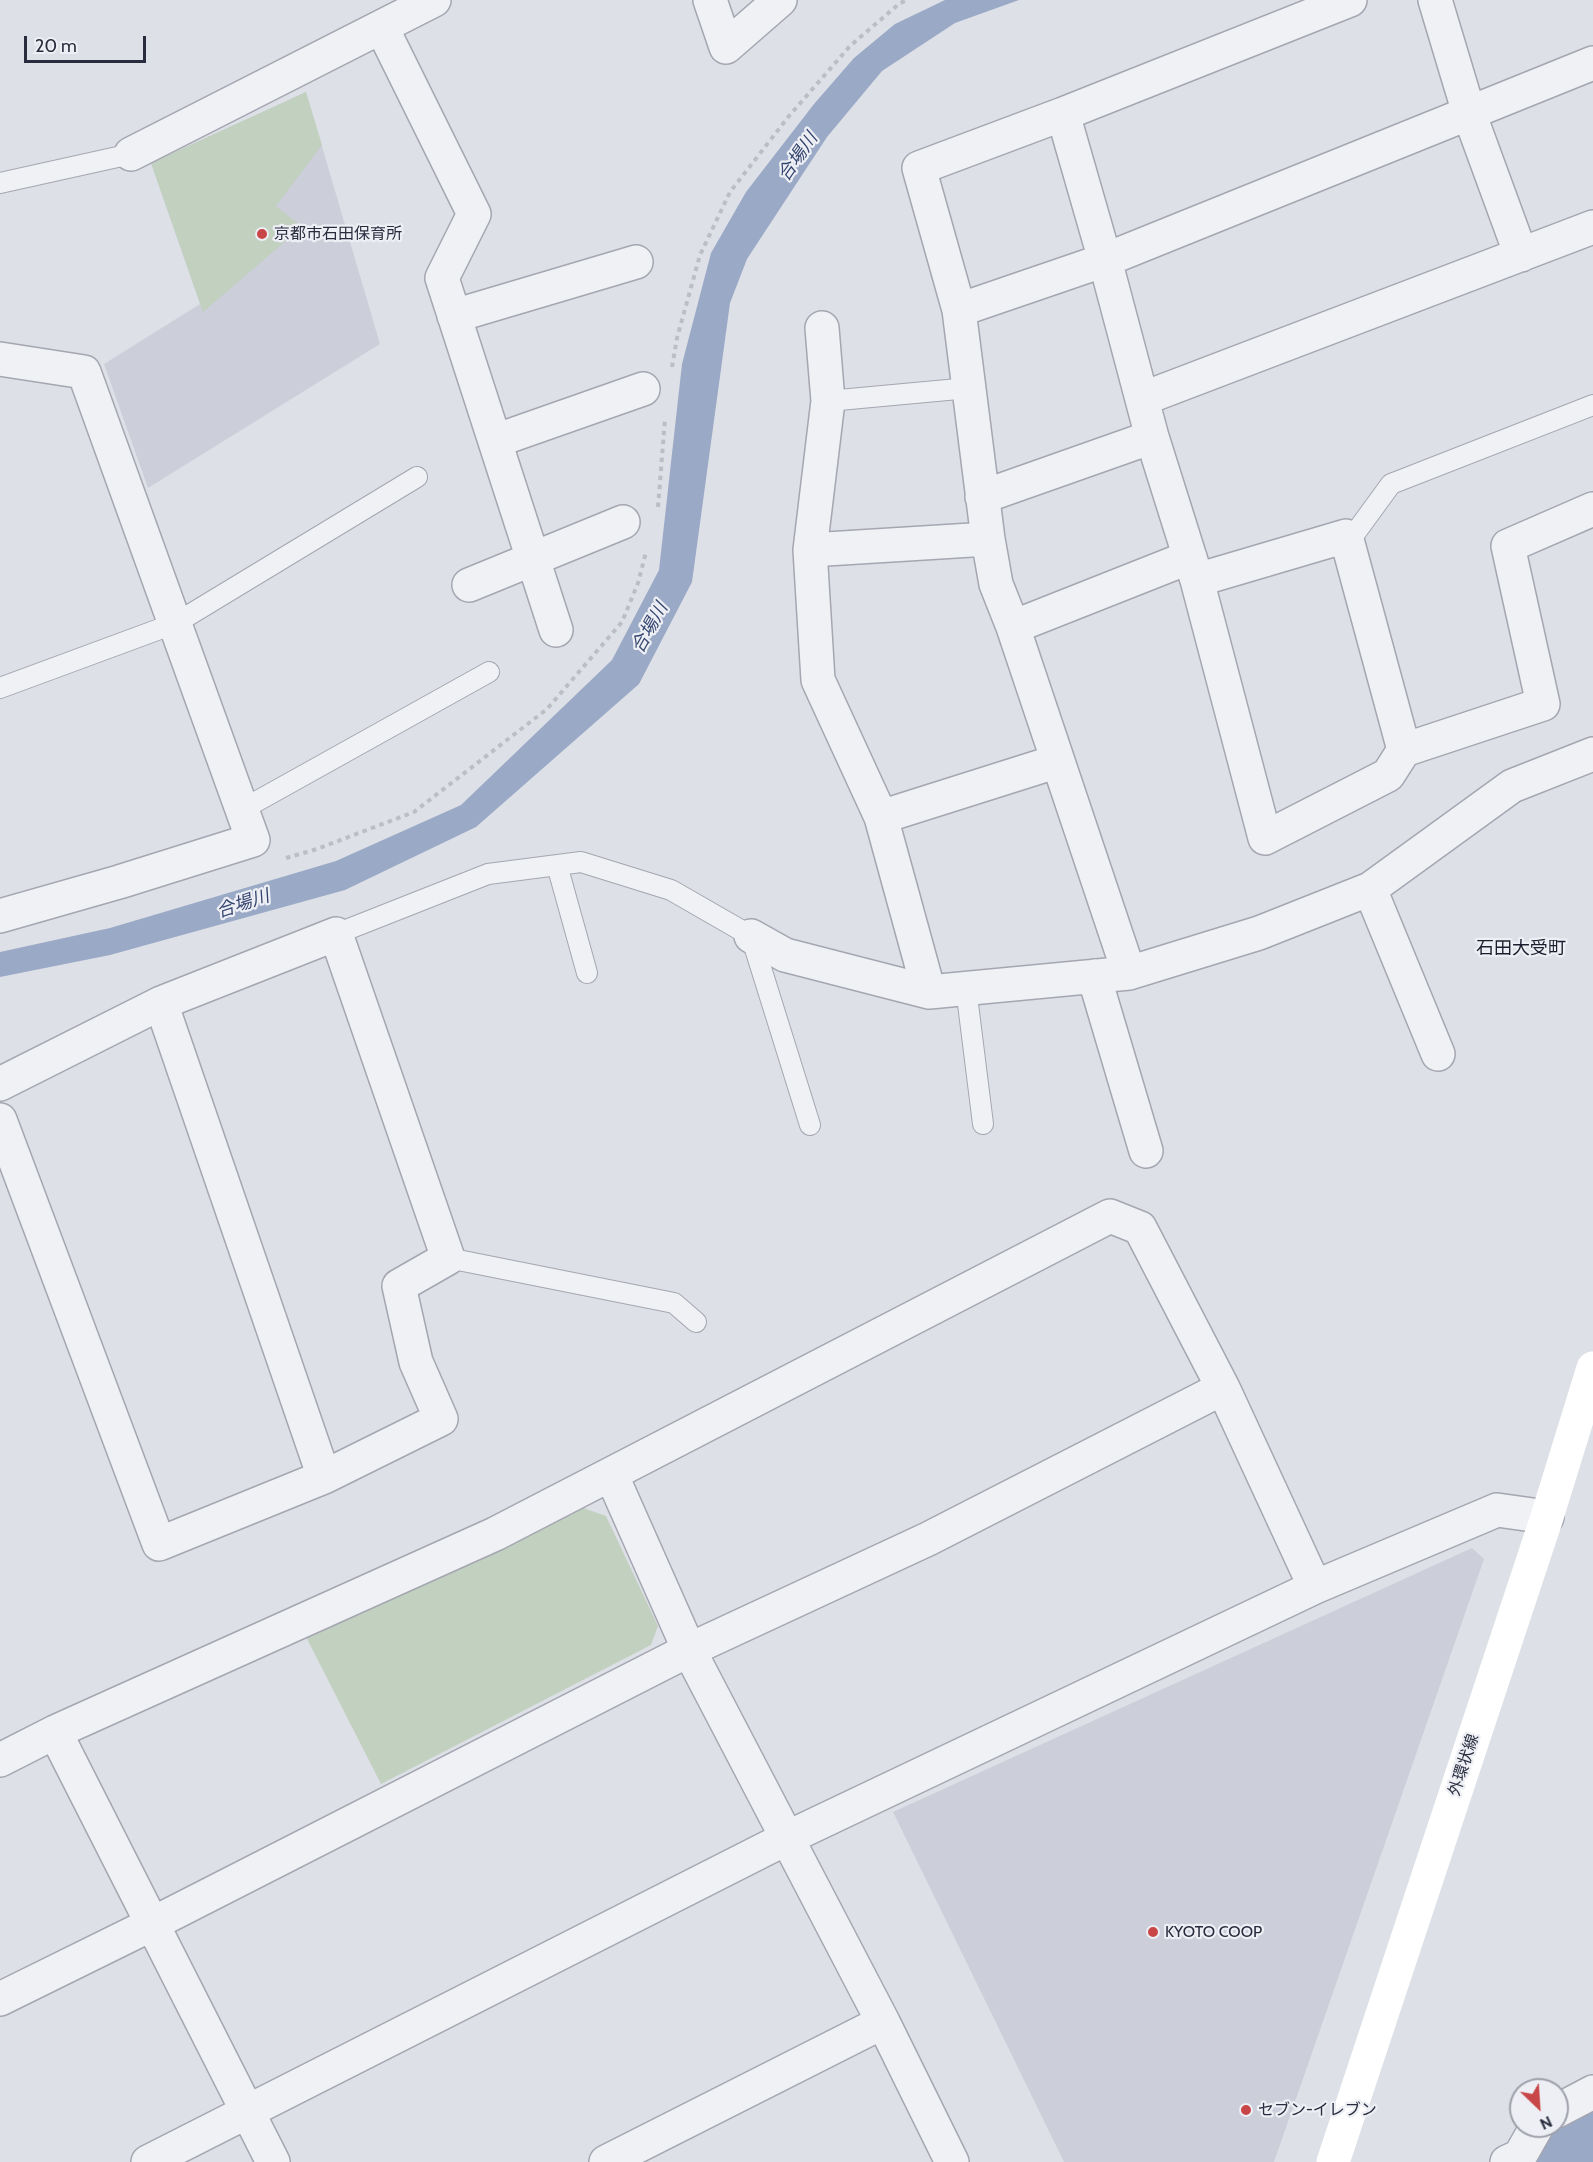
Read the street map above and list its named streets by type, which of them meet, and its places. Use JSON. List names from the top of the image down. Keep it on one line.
{"streets":{"street":["外環状線"]},"districts":["石田大受町"],"water":["合場川"],"places":["京都市石田保育所","KYOTO COOP","セブン-イレブン"],"scale_bar":"20 m","north":"bottom right"}
